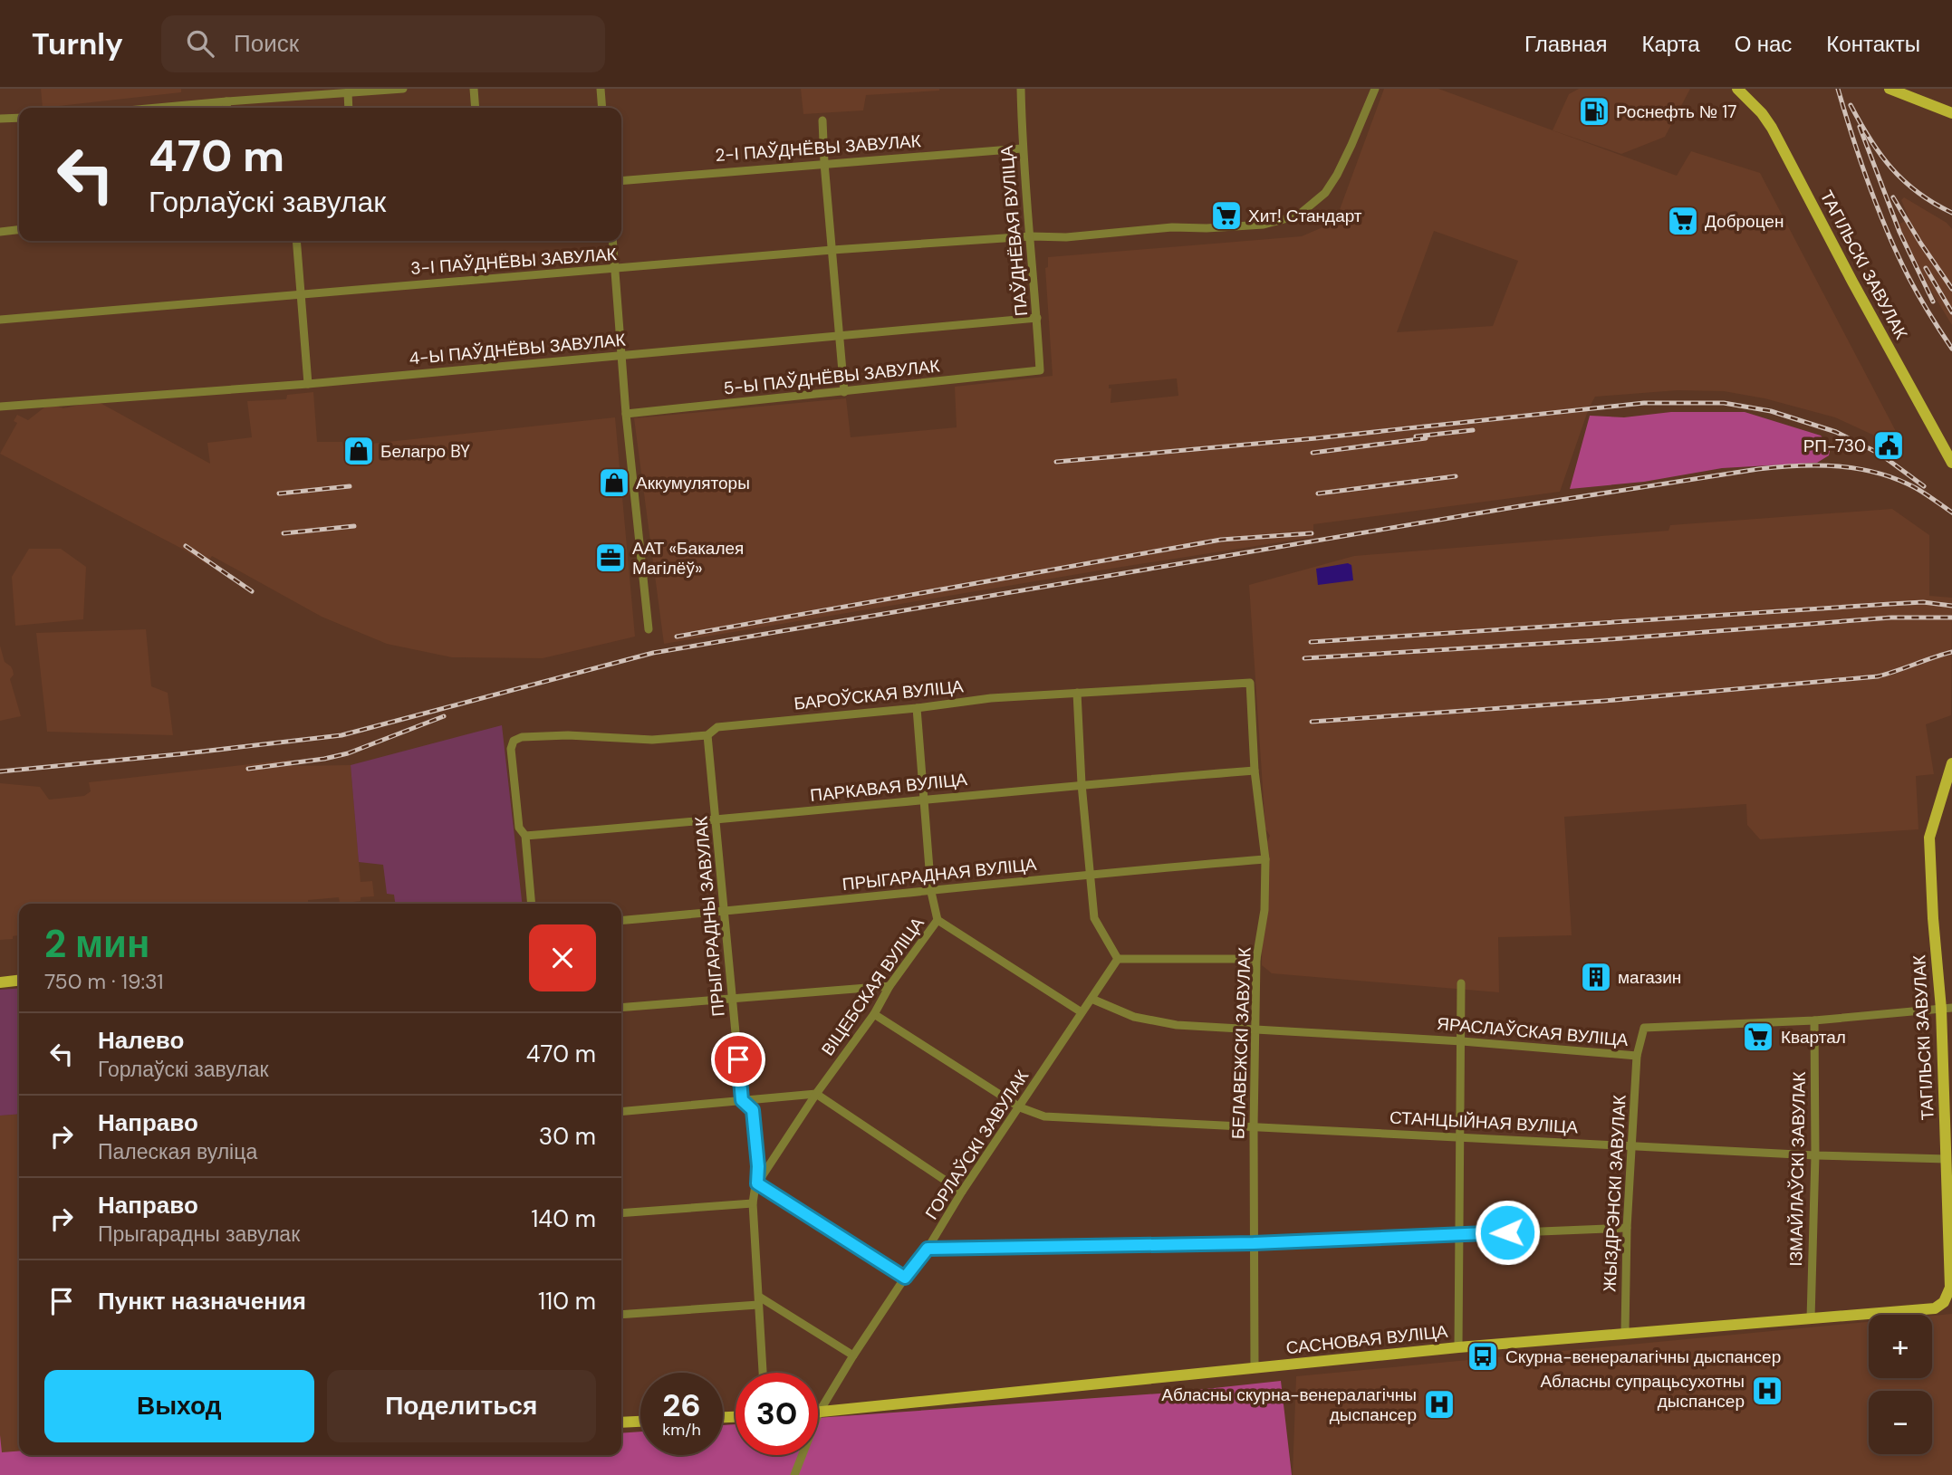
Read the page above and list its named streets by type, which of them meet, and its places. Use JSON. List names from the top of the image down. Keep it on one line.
{"streets":{"main road":["ТАГІЛЬСКІ ЗАВУЛАК","САСНОВАЯ ВУЛІЦА"],"street":["2-І ПАЎДНЁВЫ ЗАВУЛАК","ПАЎДНЁВАЯ ВУЛІЦА","3-І ПАЎДНЁВЫ ЗАВУЛАК","4-Ы ПАЎДНЁВЫ ЗАВУЛАК","5-Ы ПАЎДНЁВЫ ЗАВУЛАК","БАРОЎСКАЯ ВУЛІЦА","ПАРКАВАЯ ВУЛІЦА","ПРЫГАРАДНАЯ ВУЛІЦА","ПРЫГАРАДНЫ ЗАВУЛАК","ВІЦЕБСКАЯ ВУЛІЦА","ЯРАСЛАЎСКАЯ ВУЛІЦА","БЕЛАВЕЖСКІ ЗАВУЛАК","СТАНЦЫЙНАЯ ВУЛІЦА","ГОРЛАЎСКІ ЗАВУЛАК","ІЗМАЙЛАЎСКІ ЗАВУЛАК","ЖЫЗДРЭНСКІ ЗАВУЛАК"]},"crossings":[["2-І ПАЎДНЁВЫ ЗАВУЛАК","ПАЎДНЁВАЯ ВУЛІЦА"],["ПАЎДНЁВАЯ ВУЛІЦА","3-І ПАЎДНЁВЫ ЗАВУЛАК"],["ПАЎДНЁВАЯ ВУЛІЦА","4-Ы ПАЎДНЁВЫ ЗАВУЛАК"],["ПАЎДНЁВАЯ ВУЛІЦА","5-Ы ПАЎДНЁВЫ ЗАВУЛАК"],["ТАГІЛЬСКІ ЗАВУЛАК","ЯРАСЛАЎСКАЯ ВУЛІЦА"],["ТАГІЛЬСКІ ЗАВУЛАК","СТАНЦЫЙНАЯ ВУЛІЦА"],["ТАГІЛЬСКІ ЗАВУЛАК","САСНОВАЯ ВУЛІЦА"],["БАРОЎСКАЯ ВУЛІЦА","ПАРКАВАЯ ВУЛІЦА"],["БАРОЎСКАЯ ВУЛІЦА","ПРЫГАРАДНЫ ЗАВУЛАК"],["БАРОЎСКАЯ ВУЛІЦА","ВІЦЕБСКАЯ ВУЛІЦА"],["БАРОЎСКАЯ ВУЛІЦА","БЕЛАВЕЖСКІ ЗАВУЛАК"],["ПАРКАВАЯ ВУЛІЦА","ПРЫГАРАДНЫ ЗАВУЛАК"],["ПАРКАВАЯ ВУЛІЦА","ВІЦЕБСКАЯ ВУЛІЦА"],["ПАРКАВАЯ ВУЛІЦА","БЕЛАВЕЖСКІ ЗАВУЛАК"],["ПРЫГАРАДНАЯ ВУЛІЦА","ПРЫГАРАДНЫ ЗАВУЛАК"],["ПРЫГАРАДНАЯ ВУЛІЦА","ВІЦЕБСКАЯ ВУЛІЦА"],["ПРЫГАРАДНАЯ ВУЛІЦА","БЕЛАВЕЖСКІ ЗАВУЛАК"],["ПРЫГАРАДНЫ ЗАВУЛАК","ВІЦЕБСКАЯ ВУЛІЦА"],["ВІЦЕБСКАЯ ВУЛІЦА","СТАНЦЫЙНАЯ ВУЛІЦА"],["ЯРАСЛАЎСКАЯ ВУЛІЦА","БЕЛАВЕЖСКІ ЗАВУЛАК"],["ЯРАСЛАЎСКАЯ ВУЛІЦА","ГОРЛАЎСКІ ЗАВУЛАК"],["ЯРАСЛАЎСКАЯ ВУЛІЦА","ІЗМАЙЛАЎСКІ ЗАВУЛАК"],["ЯРАСЛАЎСКАЯ ВУЛІЦА","ЖЫЗДРЭНСКІ ЗАВУЛАК"],["БЕЛАВЕЖСКІ ЗАВУЛАК","СТАНЦЫЙНАЯ ВУЛІЦА"],["БЕЛАВЕЖСКІ ЗАВУЛАК","САСНОВАЯ ВУЛІЦА"],["СТАНЦЫЙНАЯ ВУЛІЦА","ГОРЛАЎСКІ ЗАВУЛАК"],["СТАНЦЫЙНАЯ ВУЛІЦА","ІЗМАЙЛАЎСКІ ЗАВУЛАК"],["СТАНЦЫЙНАЯ ВУЛІЦА","ЖЫЗДРЭНСКІ ЗАВУЛАК"],["ГОРЛАЎСКІ ЗАВУЛАК","САСНОВАЯ ВУЛІЦА"],["ІЗМАЙЛАЎСКІ ЗАВУЛАК","САСНОВАЯ ВУЛІЦА"],["ЖЫЗДРЭНСКІ ЗАВУЛАК","САСНОВАЯ ВУЛІЦА"]],"places":{"fuel station":["Роснефть № 17"],"supermarket":["Хит! Стандарт","Доброцен","Квартал"],"public building":["РП-730"],"shop":["Белагро BY","Аккумуляторы"],"office":["ААТ «Бакалея Магілёў»"],"building":["магазин"],"bus stop":["Скурна-венералагічны дыспансер"],"hospital":["Абласны супрацьсухотны дыспансер","Абласны скурна-венералагічны дыспансер"]},"page":{"header":"Turnly","search":"Поиск","nav":["Главная","Карта","О нас","Контакты"],"turn":["470 m","Горлаўскі завулак"],"heading":["2 мин","750 m · 19:31"],"list":[{"name":"Налево","note":"Горлаўскі завулак","value":"470 m"},{"name":"Направо","note":"Палеская вуліца","value":"30 m"},{"name":"Направо","note":"Прыгарадны завулак","value":"140 m"},{"name":"Пункт назначения","value":"110 m"}],"map_buttons":["+","−"],"buttons":["Выход","Поделиться"],"speed":"26 km/h","limit":"30"}}
